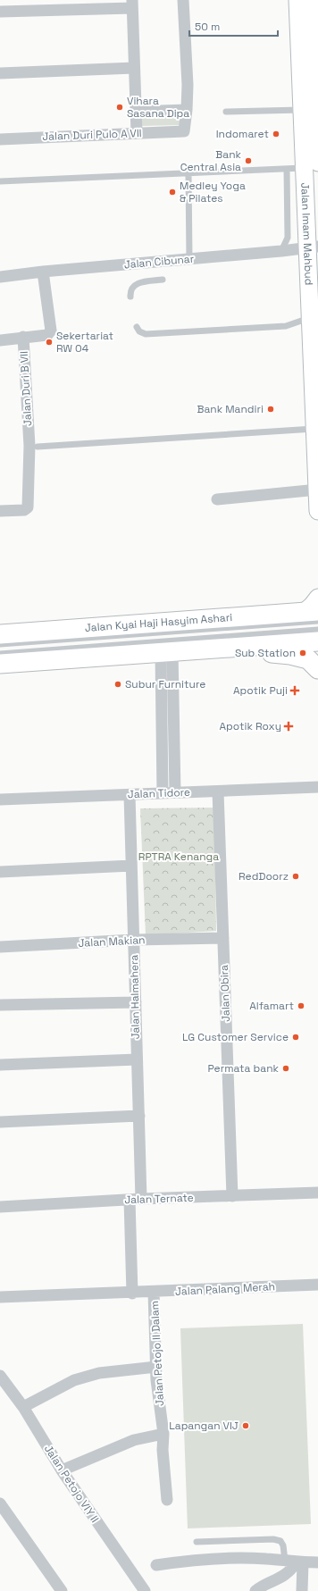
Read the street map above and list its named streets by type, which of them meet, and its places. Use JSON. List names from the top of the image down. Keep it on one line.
{"streets":{"main road":["Jalan Imam Mahbud","Jalan Kyai Haji Hasyim Ashari"],"street":["Jalan Duri Pulo A VII","Jalan Cibunar","Jalan Duri B VII","Jalan Tidore","Jalan Makian","Jalan Obira","Jalan Halmahera","Jalan Ternate","Jalan Palang Merah","Jalan Petojo II Dalam","Jalan Petojo VIY II"]},"crossings":[["Jalan Imam Mahbud","Jalan Cibunar"],["Jalan Cibunar","Jalan Duri B VII"],["Jalan Tidore","Jalan Obira"],["Jalan Tidore","Jalan Halmahera"],["Jalan Makian","Jalan Obira"],["Jalan Makian","Jalan Halmahera"],["Jalan Obira","Jalan Ternate"],["Jalan Halmahera","Jalan Ternate"],["Jalan Palang Merah","Jalan Petojo II Dalam"]],"parks":["RPTRA Kenanga"],"places":{"other":["Vihara Sasana Dipa","Indomaret","Bank Central Asia","Medley Yoga & Pilates","Sekertariat RW 04","Bank Mandiri","Sub Station","Subur Furniture","RedDoorz","Alfamart","LG Customer Service","Permata bank","Lapangan VIJ"],"health":["Apotik Puji","Apotik Roxy"]},"scale_bar":"50 m"}
